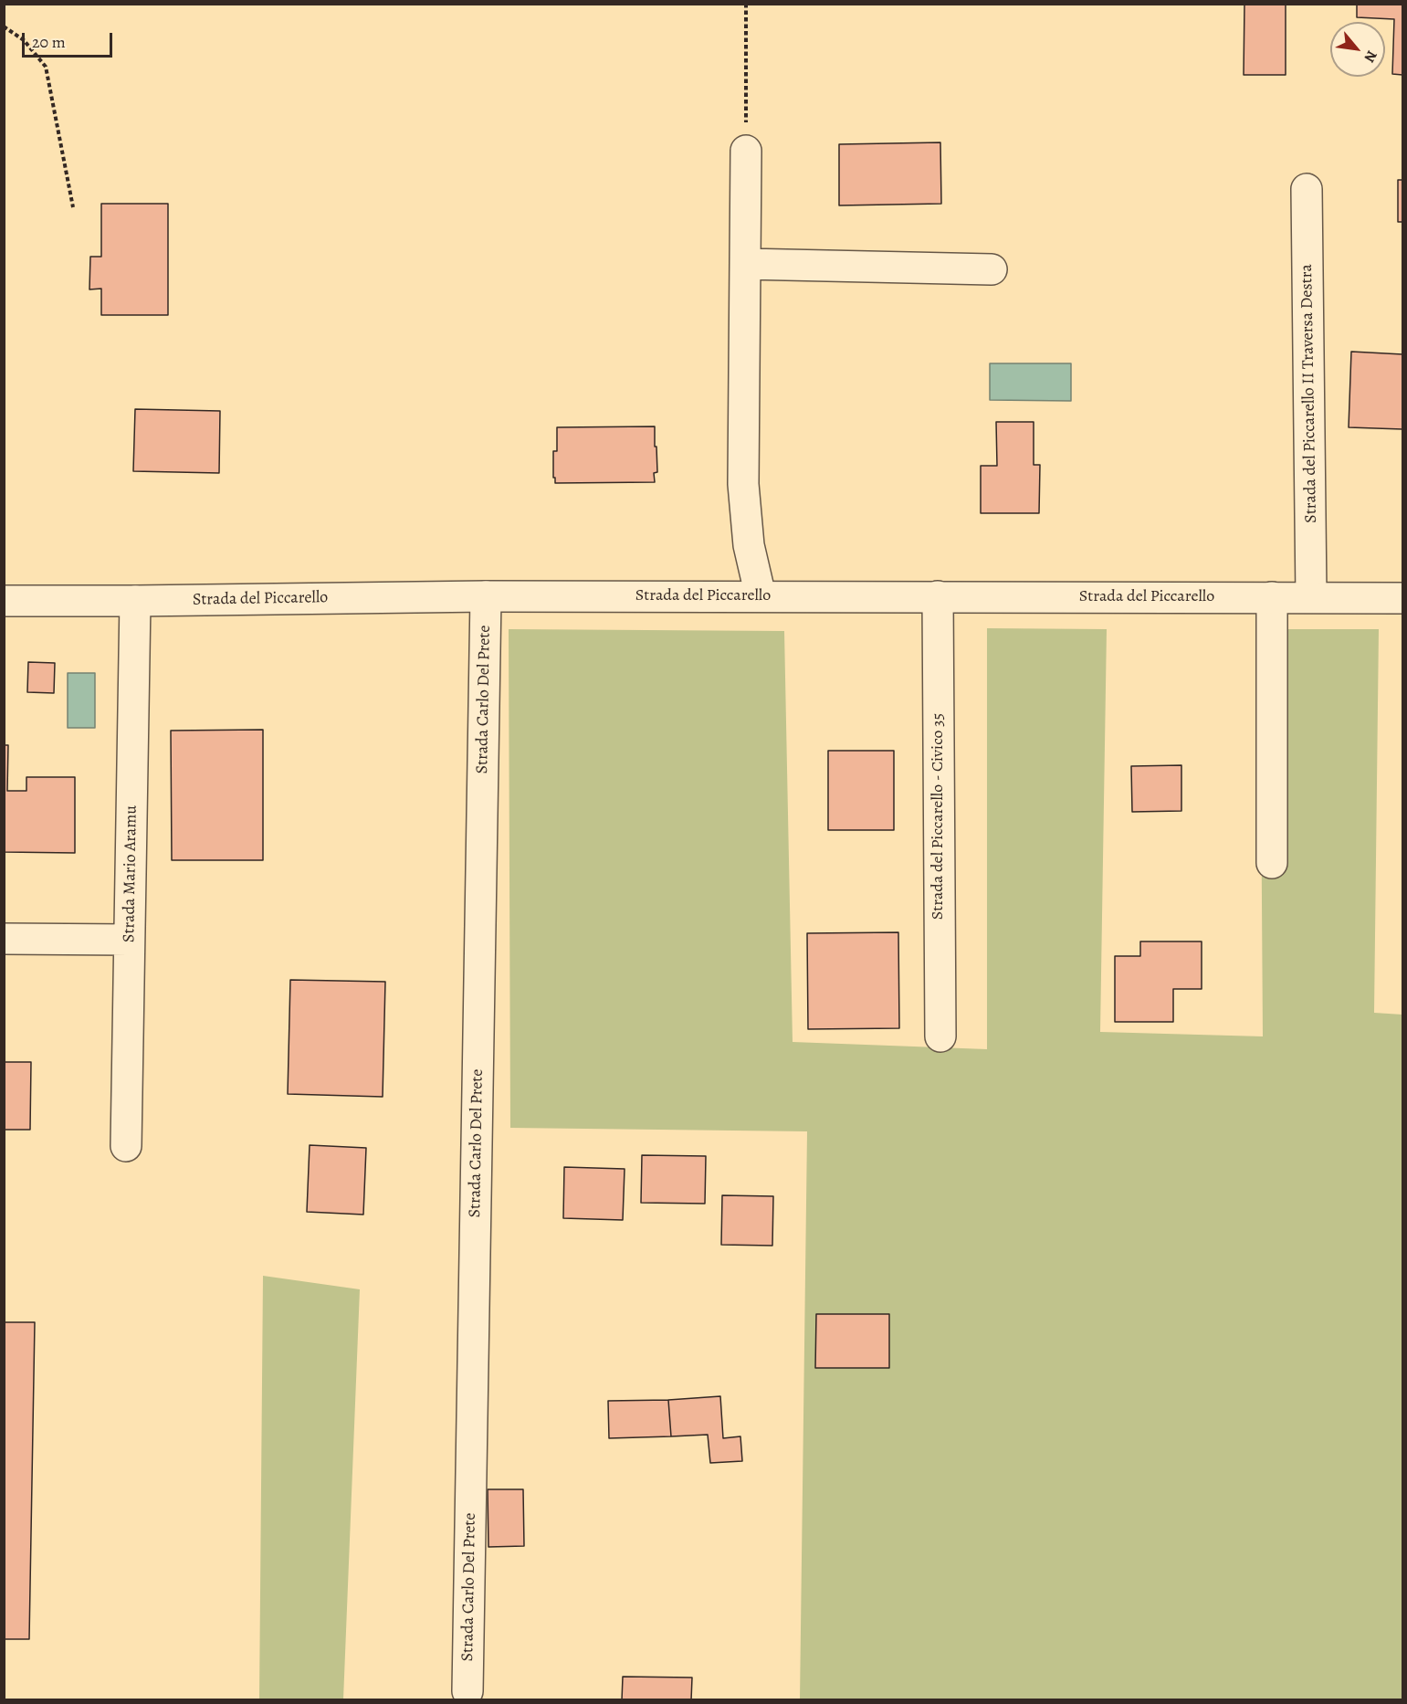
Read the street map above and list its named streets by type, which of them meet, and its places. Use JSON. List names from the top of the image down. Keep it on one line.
{"streets":{"street":["Strada del Piccarello II Traversa Destra","Strada del Piccarello","Strada Carlo Del Prete","Strada del Piccarello - Civico 35","Strada Mario Aramu"]},"crossings":[["Strada del Piccarello II Traversa Destra","Strada del Piccarello"],["Strada del Piccarello","Strada Carlo Del Prete"],["Strada del Piccarello","Strada del Piccarello - Civico 35"],["Strada del Piccarello","Strada Mario Aramu"]],"scale_bar":"20 m","north":"bottom right"}
